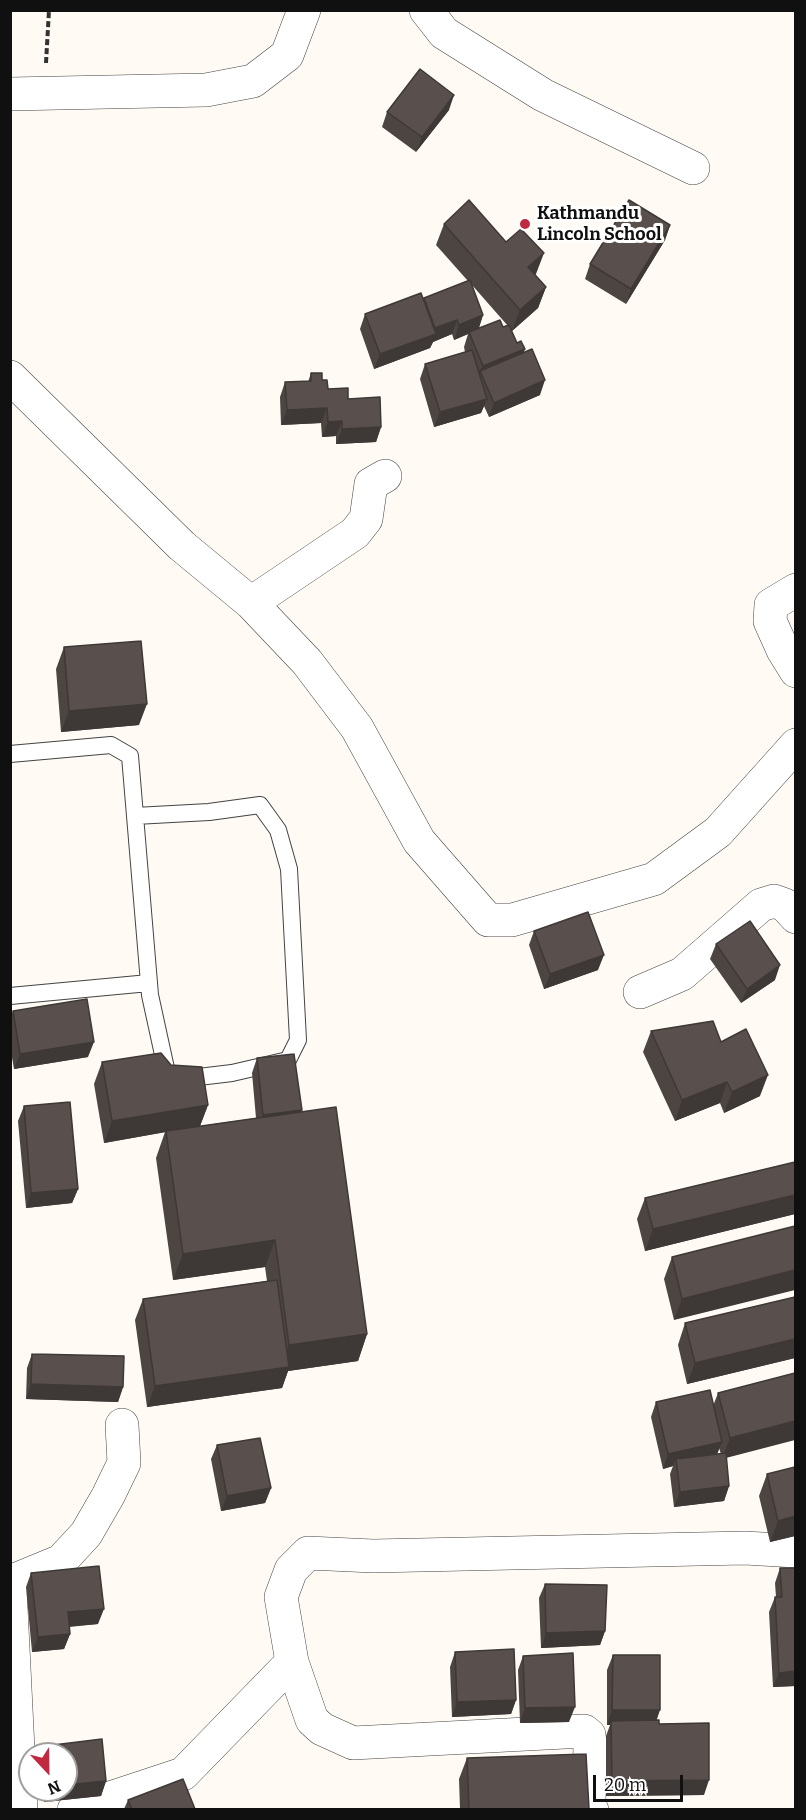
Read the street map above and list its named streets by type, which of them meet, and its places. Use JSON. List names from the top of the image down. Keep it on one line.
{"places":["Kathmandu Lincoln School"],"scale_bar":"20 m","north":"bottom"}
